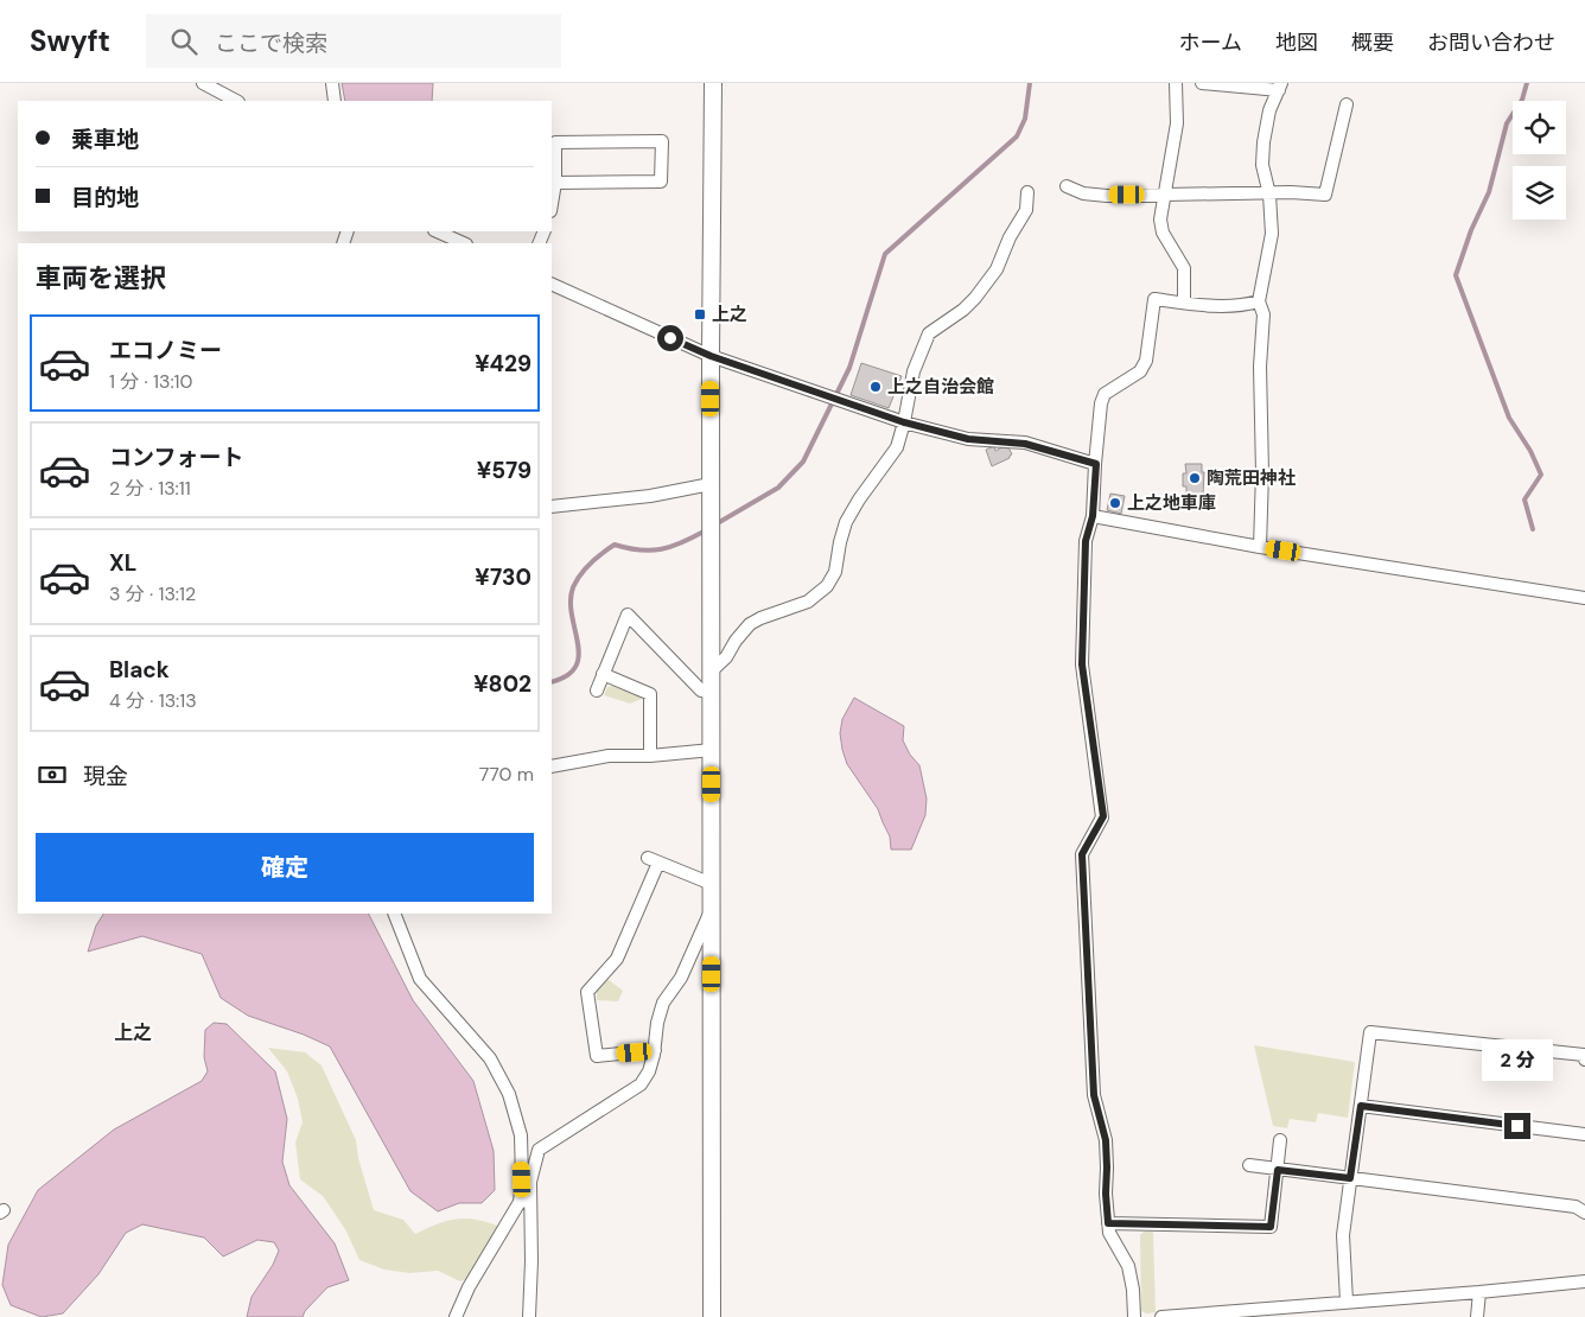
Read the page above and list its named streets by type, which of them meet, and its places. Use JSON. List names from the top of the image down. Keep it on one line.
{"districts":["上之"],"places":{"transit":["上之"],"other":["上之自治会館","陶荒田神社","上之地車庫"]},"page":{"header":"Swyft","search":"ここで検索","nav":["ホーム","地図","概要","お問い合わせ"],"banner":["乗車地","目的地"],"heading":"車両を選択","list":[{"name":"エコノミー","note":"1 分 · 13:10","value":"¥429"},{"name":"コンフォート","note":"2 分 · 13:11","value":"¥579"},{"name":"XL","note":"3 分 · 13:12","value":"¥730"},{"name":"Black","note":"4 分 · 13:13","value":"¥802"}],"pay":["現金","770 m"],"buttons":"確定","bubble":"2 分"}}
